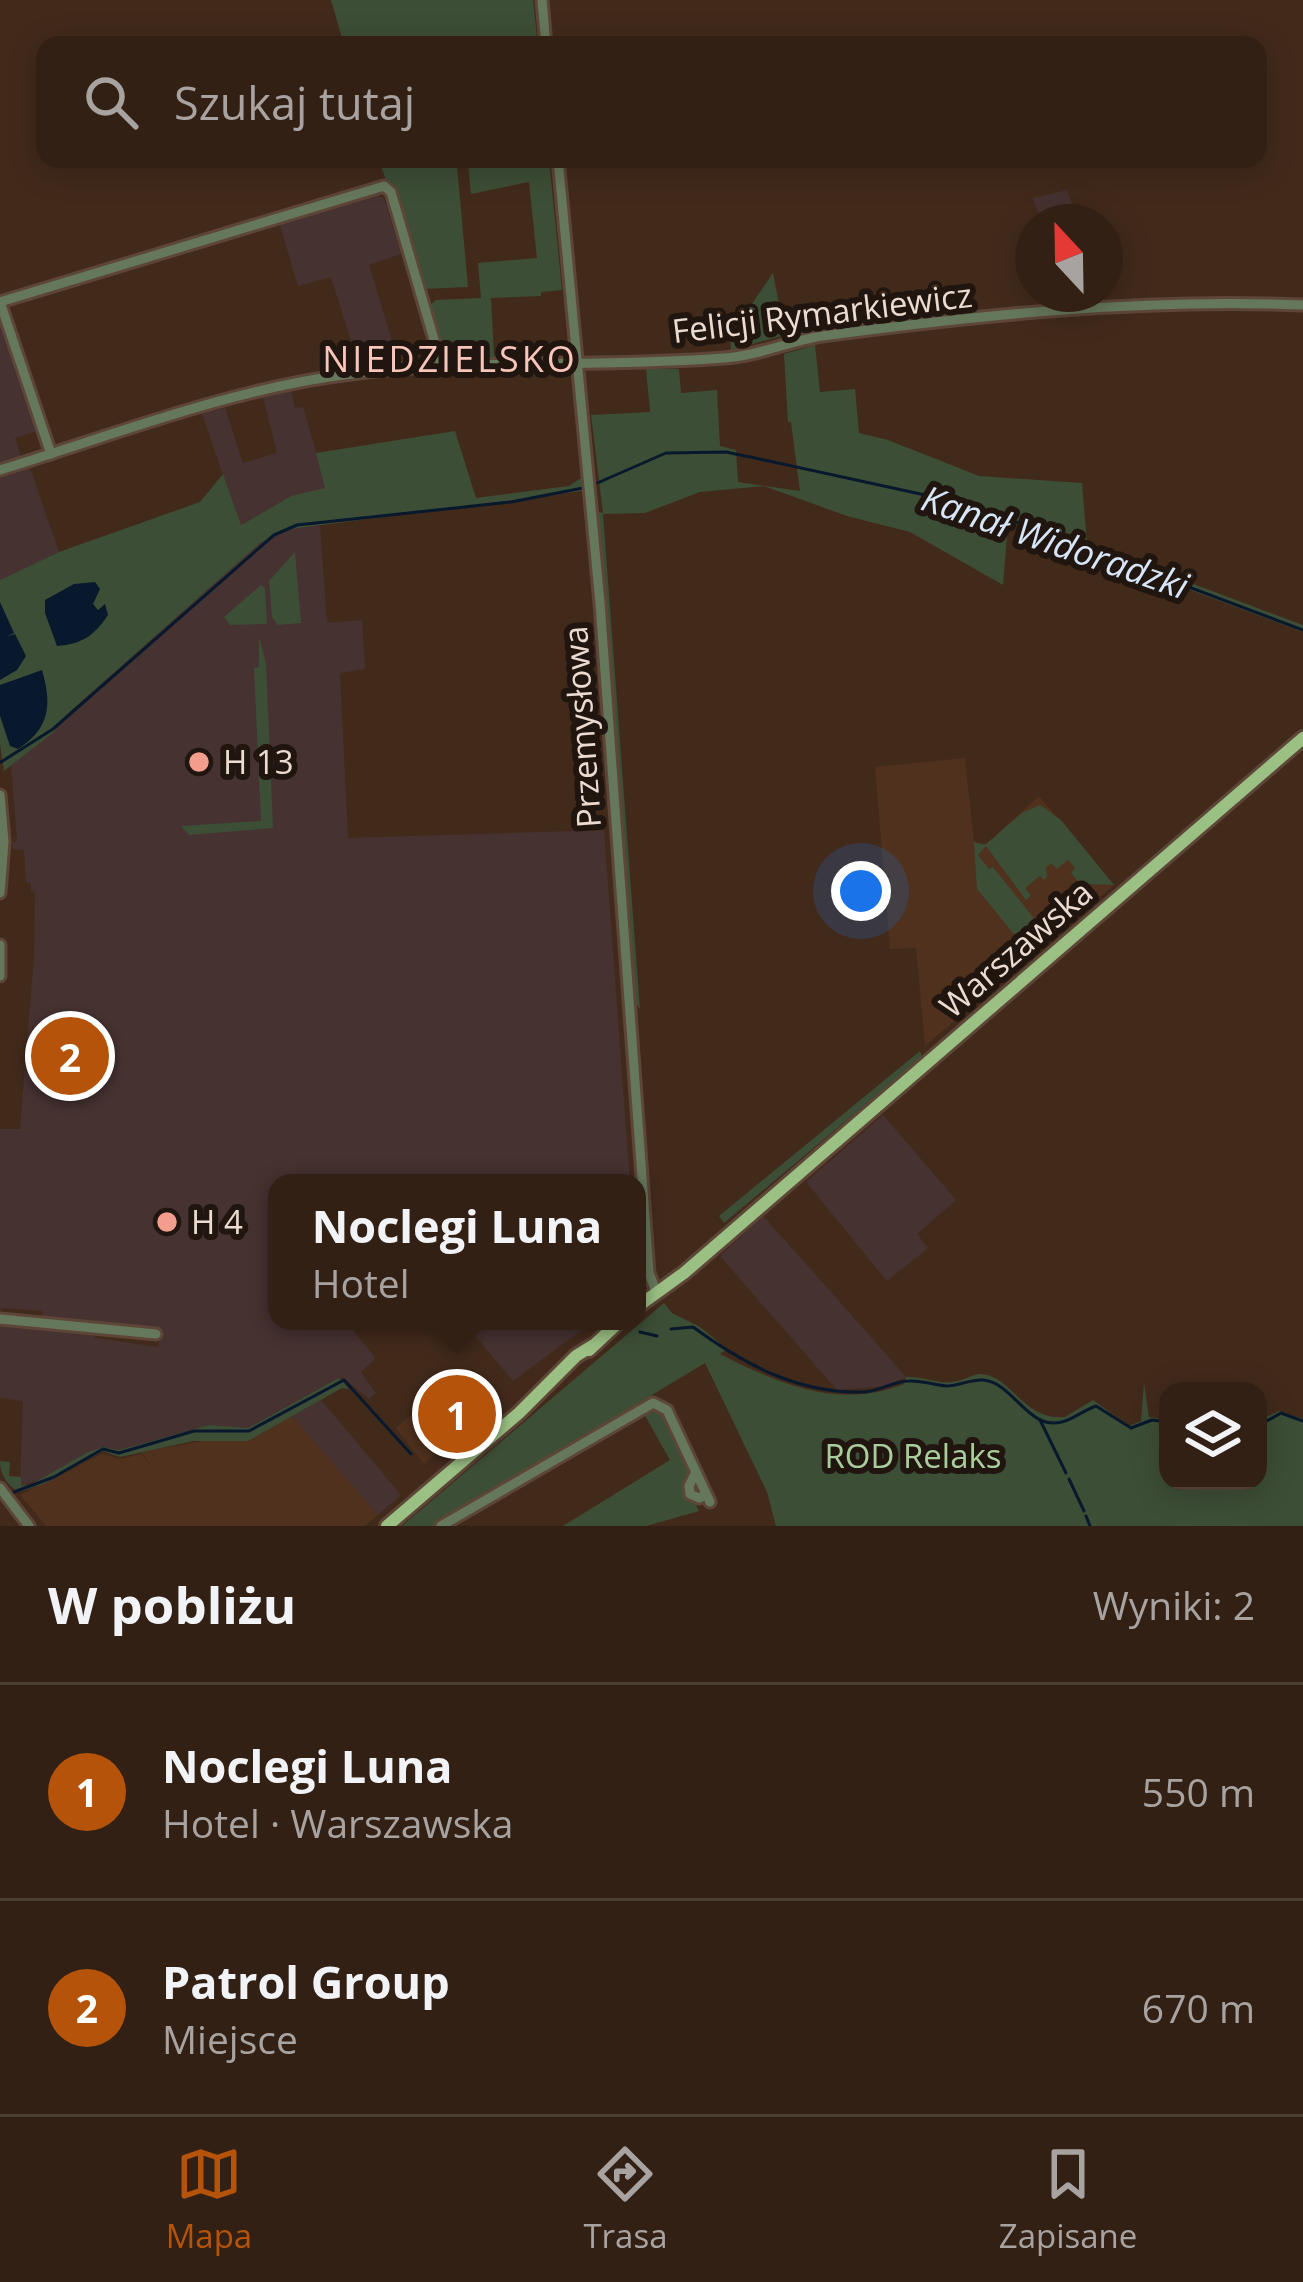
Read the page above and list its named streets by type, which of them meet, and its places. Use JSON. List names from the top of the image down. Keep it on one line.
{"streets":{"main road":["Warszawska"],"street":["Felicji Rymarkiewicz","Przemysłowa"]},"crossings":[["Felicji Rymarkiewicz","Przemysłowa"],["Przemysłowa","Warszawska"]],"districts":["NIEDZIELSKO"],"water":["Kanał Widoradzki"],"parks":["ROD Relaks"],"places":["H 13","H 4"],"north":"top","page":{"search":"Szukaj tutaj","pins":["2","1"],"popup":["Noclegi Luna","Hotel"],"heading":["W pobliżu","Wyniki: 2"],"list":[{"mark":"1","name":"Noclegi Luna","note":"Hotel · Warszawska","value":"550 m"},{"mark":"2","name":"Patrol Group","note":"Miejsce","value":"670 m"}],"nav":["Mapa","Trasa","Zapisane"]}}
